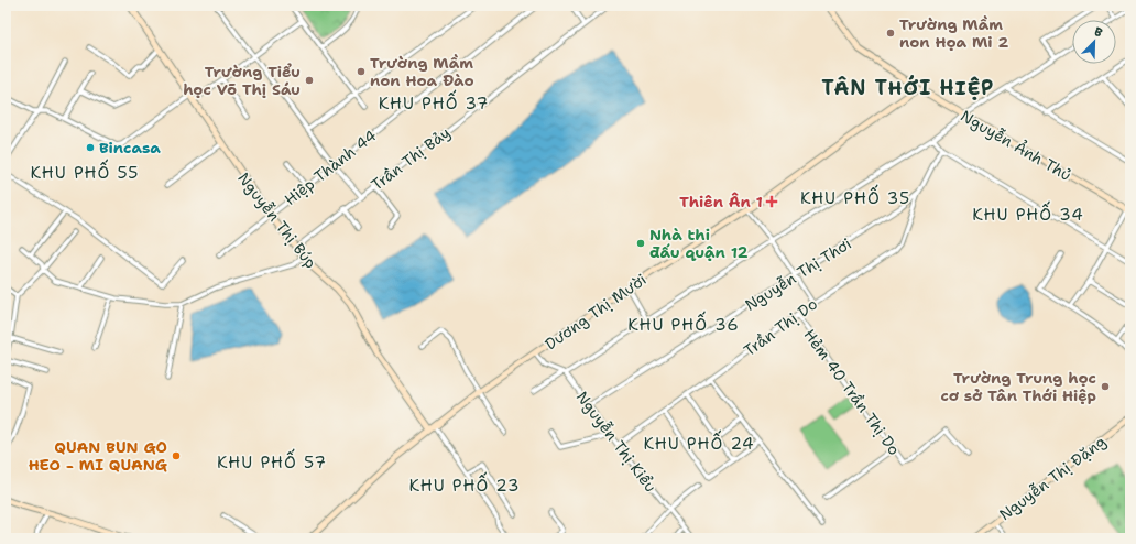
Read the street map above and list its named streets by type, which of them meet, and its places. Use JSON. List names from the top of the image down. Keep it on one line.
{"streets":{"street":["Nguyễn Ảnh Thủ","Trần Thị Bảy","Hiệp Thành 44","Nguyễn Thị Búp","Nguyễn Thị Thơi","Dương Thị Mười","Trần Thị Do","Hẻm 40 Trần Thị Do","Nguyễn Thị Kiểu","Nguyễn Thị Đặng"]},"crossings":[["Nguyễn Ảnh Thủ","Dương Thị Mười"],["Trần Thị Bảy","Nguyễn Thị Búp"],["Hiệp Thành 44","Nguyễn Thị Búp"],["Nguyễn Thị Búp","Dương Thị Mười"],["Nguyễn Thị Thơi","Trần Thị Do"],["Nguyễn Thị Thơi","Nguyễn Thị Kiểu"],["Dương Thị Mười","Nguyễn Thị Kiểu"],["Trần Thị Do","Hẻm 40 Trần Thị Do"],["Trần Thị Do","Nguyễn Thị Kiểu"]],"districts":["TÂN THỚI HIỆP","KHU PHỐ 37","KHU PHỐ 55","KHU PHỐ 35","KHU PHỐ 34","KHU PHỐ 36","KHU PHỐ 24","KHU PHỐ 57","KHU PHỐ 23"],"places":{"other":["Trường Mầm non Họa Mi 2","Trường Mầm non Hoa Đào","Trường Tiểu học Võ Thị Sáu","Bincasa","Nhà thi đấu quận 12","Trường Trung học cơ sở Tân Thới Hiệp","QUAN BUN GO HEO - MI QUANG"],"health":["Thiên Ân 1"]},"north":"top right"}
